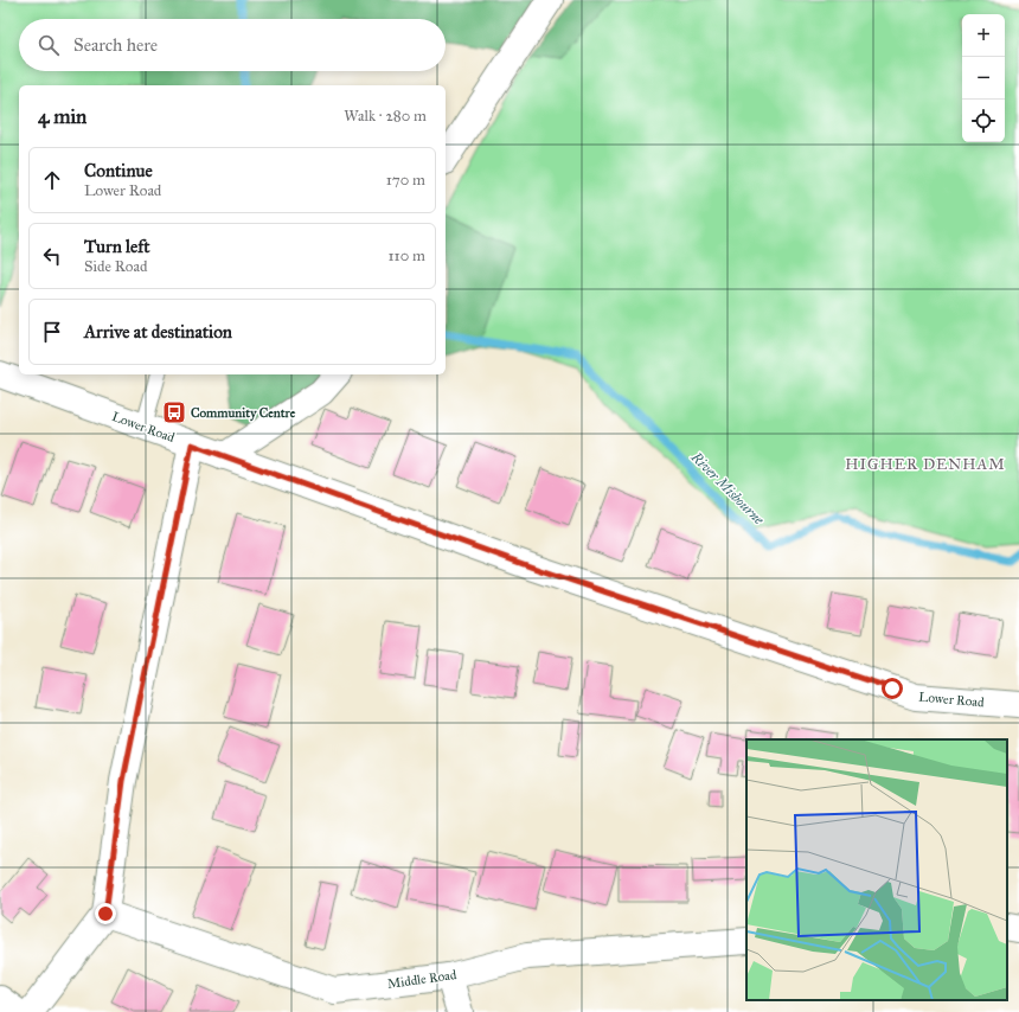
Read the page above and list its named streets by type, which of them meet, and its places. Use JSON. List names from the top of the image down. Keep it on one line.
{"streets":{"street":["Lower Road","Middle Road"]},"districts":["HIGHER DENHAM"],"water":["River Misbourne"],"places":{"bus stop":["Community Centre"]},"page":{"map_buttons":["+","−"],"search":"Search here","heading":["4 min","Walk · 280 m"],"list":[["Continue","Lower Road","170 m"],["Turn left","Side Road","110 m"],"Arrive at destination"]}}
